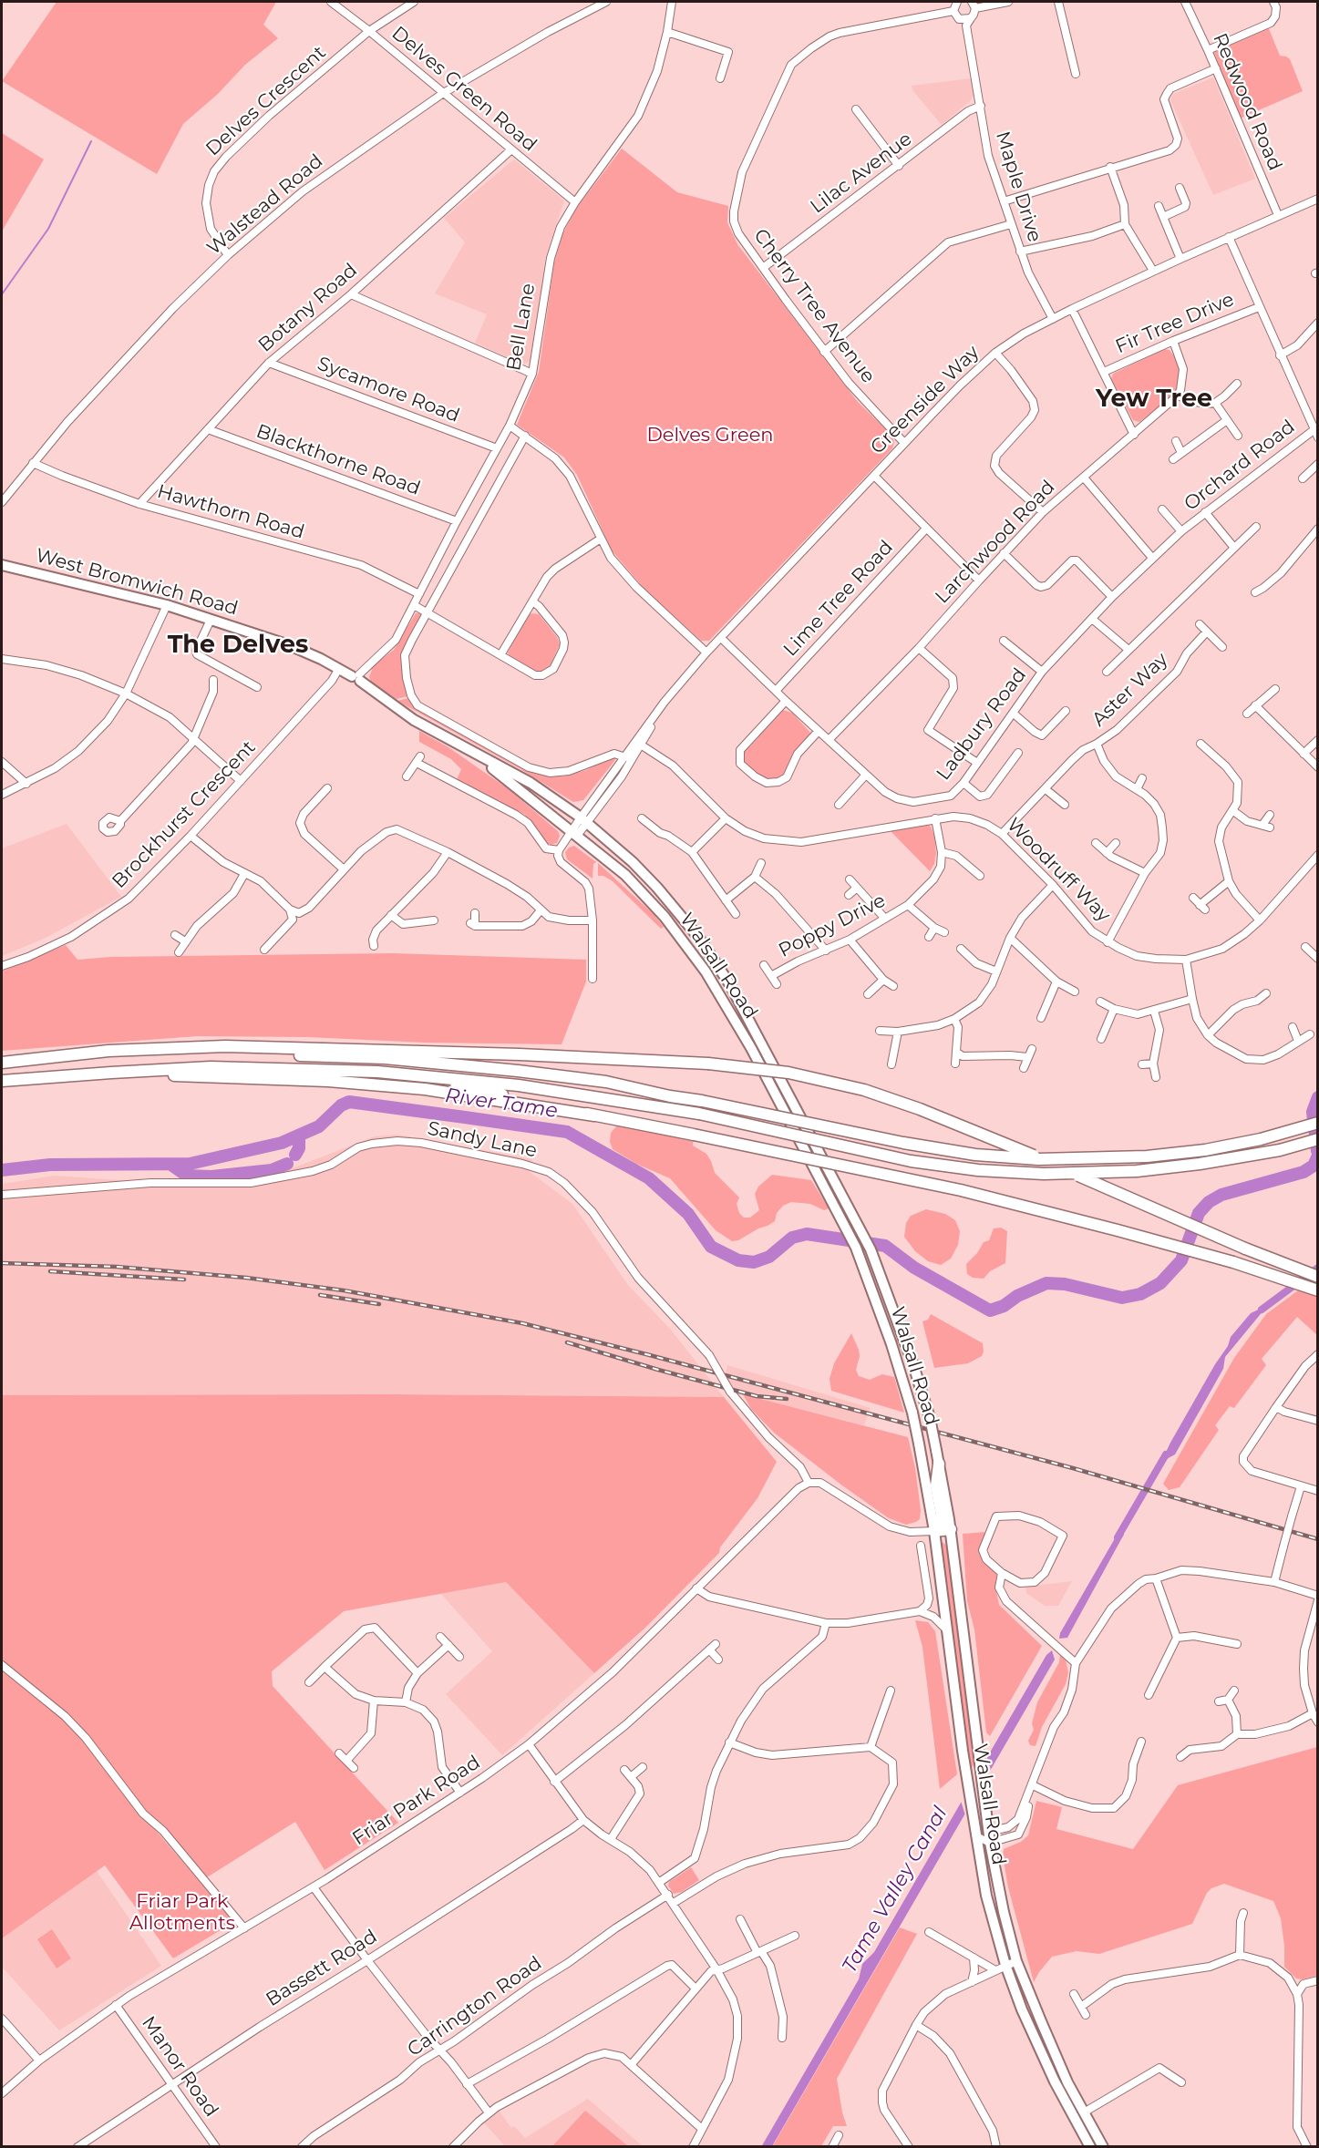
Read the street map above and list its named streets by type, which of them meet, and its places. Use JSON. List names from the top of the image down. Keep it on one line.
{"streets":{"main road":["West Bromwich Road","Walsall Road"],"street":["Delves Green Road","Delves Crescent","Redwood Road","Lilac Avenue","Maple Drive","Walstead Road","Cherry Tree Avenue","Botany Road","Fir Tree Drive","Bell Lane","Sycamore Road","Greenside Way","Blackthorne Road","Orchard Road","Hawthorn Road","Larchwood Road","Lime Tree Road","Aster Way","Ladbury Road","Brockhurst Crescent","Woodruff Way","Poppy Drive","Sandy Lane","Friar Park Road","Bassett Road","Carrington Road","Manor Road"]},"crossings":[["Delves Green Road","Delves Crescent"],["Delves Green Road","Walstead Road"],["Delves Green Road","Botany Road"],["Delves Green Road","Bell Lane"],["Delves Crescent","Walstead Road"],["Redwood Road","Greenside Way"],["Lilac Avenue","Maple Drive"],["Lilac Avenue","Cherry Tree Avenue"],["Maple Drive","Greenside Way"],["Walstead Road","Hawthorn Road"],["Cherry Tree Avenue","Greenside Way"],["Botany Road","Sycamore Road"],["Botany Road","Blackthorne Road"],["Botany Road","Hawthorn Road"],["Fir Tree Drive","Orchard Road"],["Bell Lane","Sycamore Road"],["Bell Lane","Blackthorne Road"],["Bell Lane","Hawthorn Road"],["Bell Lane","West Bromwich Road"],["Greenside Way","Orchard Road"],["Greenside Way","West Bromwich Road"],["Greenside Way","Ladbury Road"],["Greenside Way","Woodruff Way"],["Greenside Way","Walsall Road"],["Orchard Road","Ladbury Road"],["Larchwood Road","Ladbury Road"],["West Bromwich Road","Brockhurst Crescent"],["West Bromwich Road","Walsall Road"],["Lime Tree Road","Ladbury Road"],["Aster Way","Woodruff Way"],["Woodruff Way","Poppy Drive"],["Sandy Lane","Friar Park Road"],["Friar Park Road","Manor Road"],["Bassett Road","Manor Road"]],"districts":["Yew Tree","The Delves"],"water":["River Tame","Tame Valley Canal"],"parks":["Delves Green","Friar Park Allotments"]}
